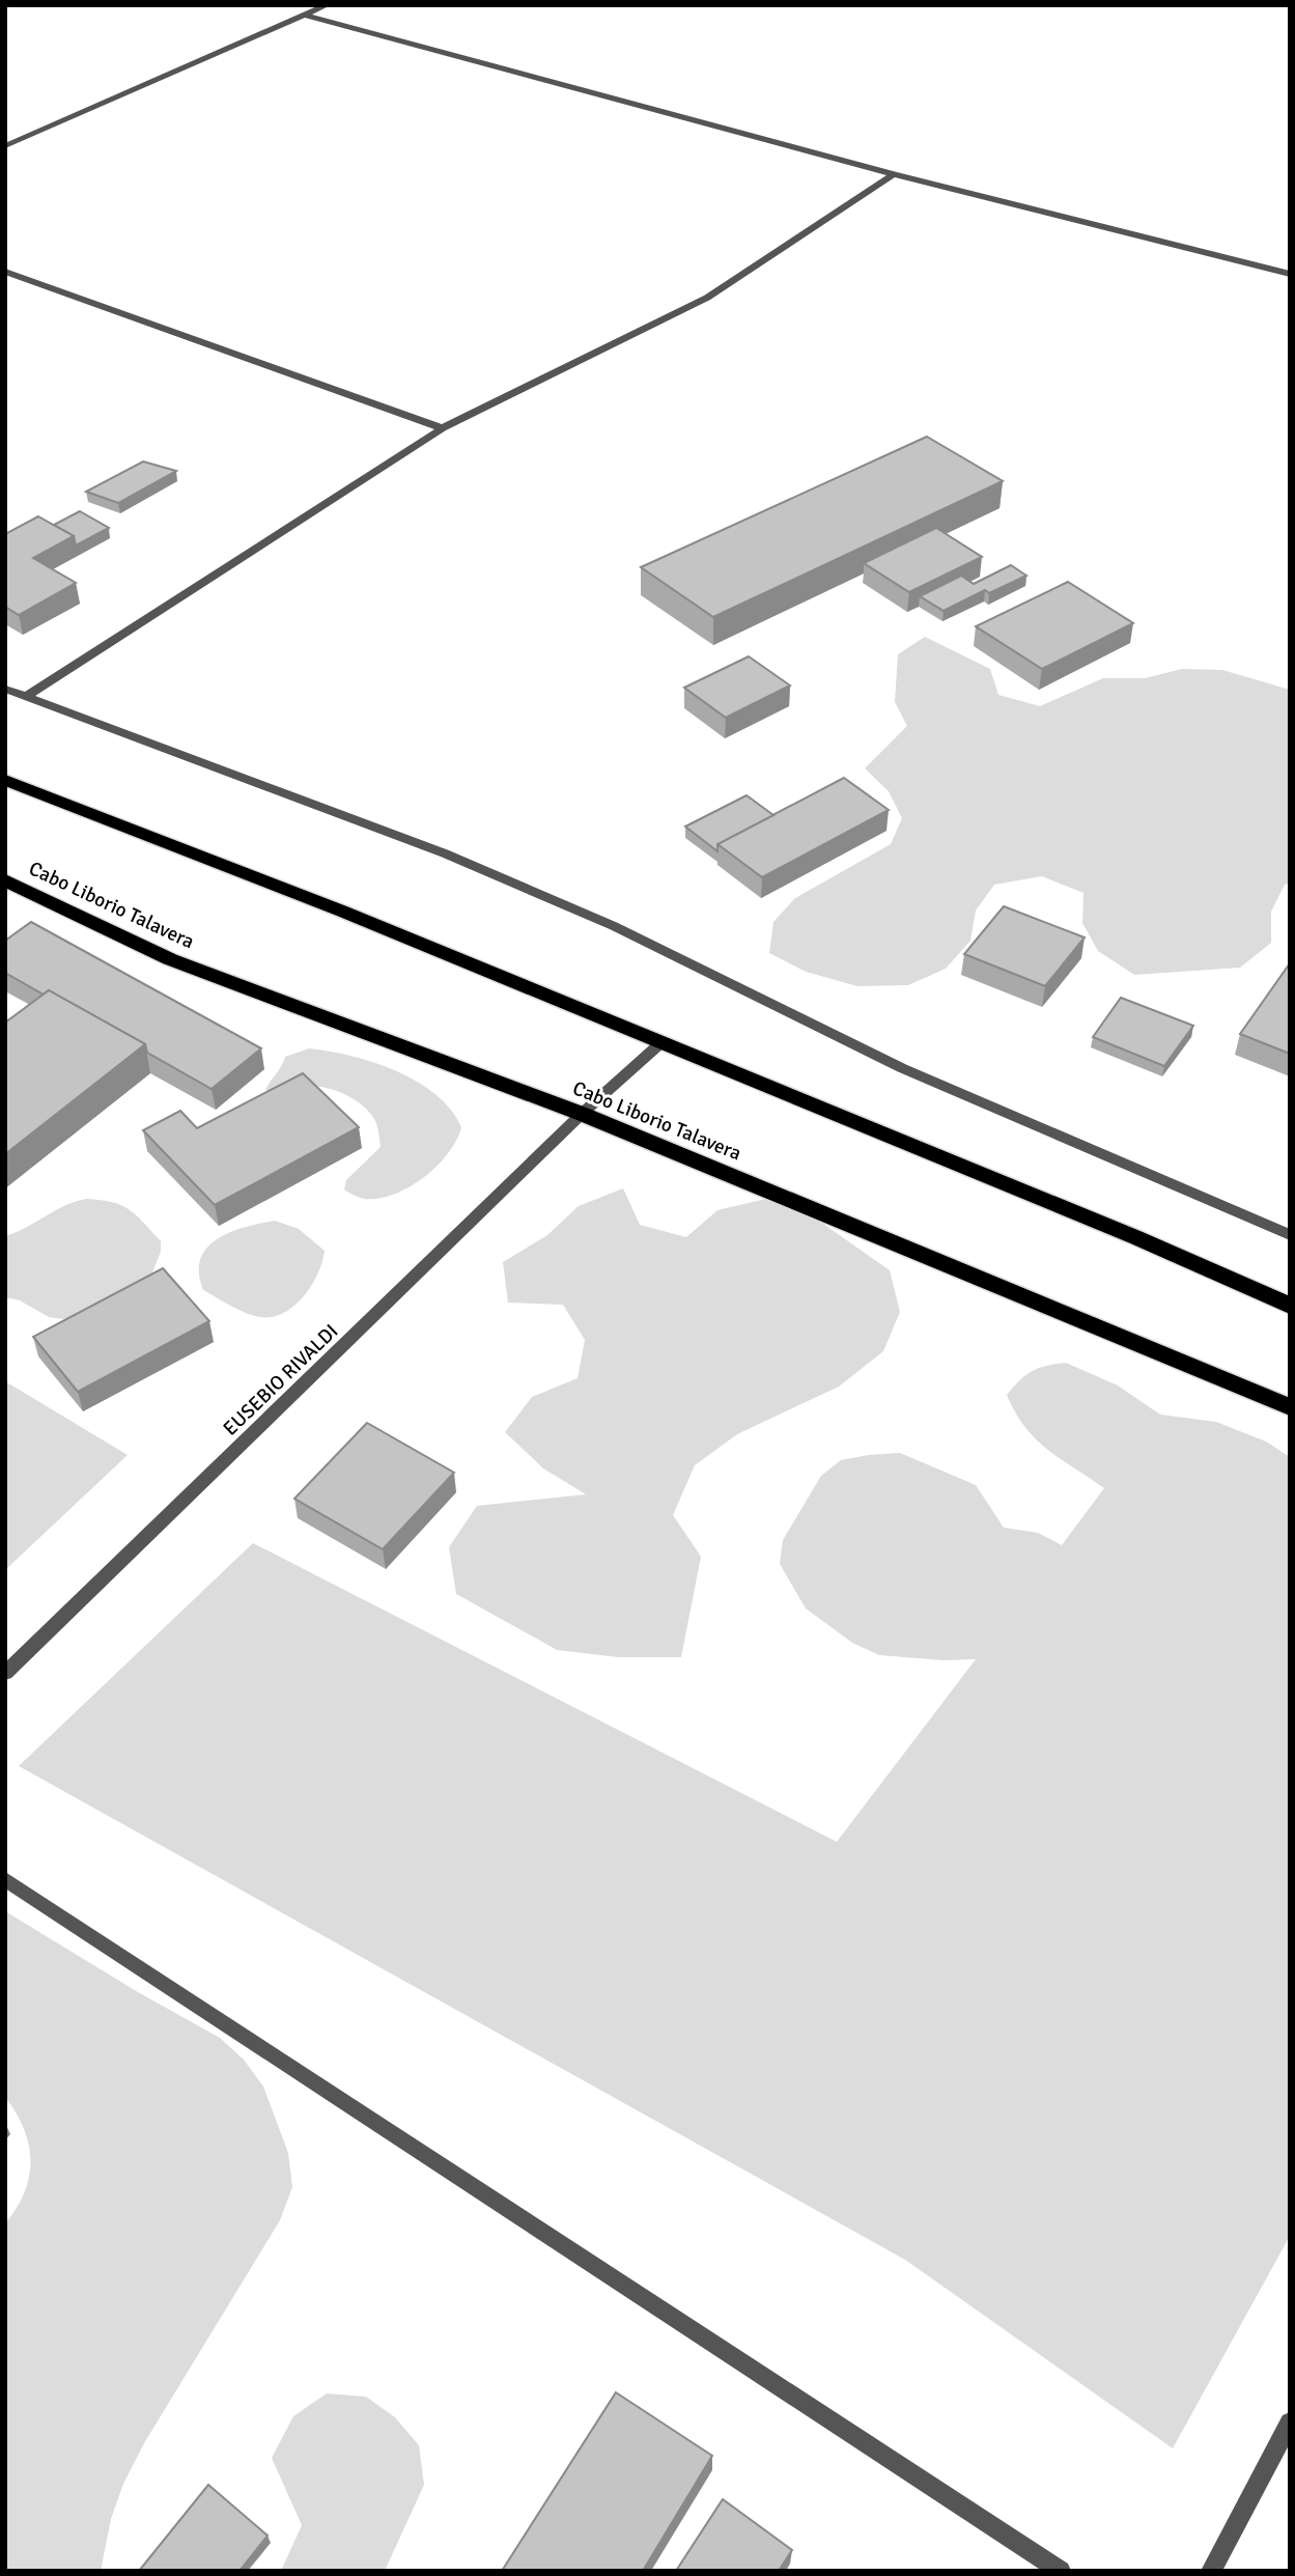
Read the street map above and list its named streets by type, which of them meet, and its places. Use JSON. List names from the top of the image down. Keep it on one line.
{"streets":{"highway":["Cabo Liborio Talavera"],"street":["EUSEBIO RIVALDI"]},"crossings":[["Cabo Liborio Talavera","EUSEBIO RIVALDI"]]}
